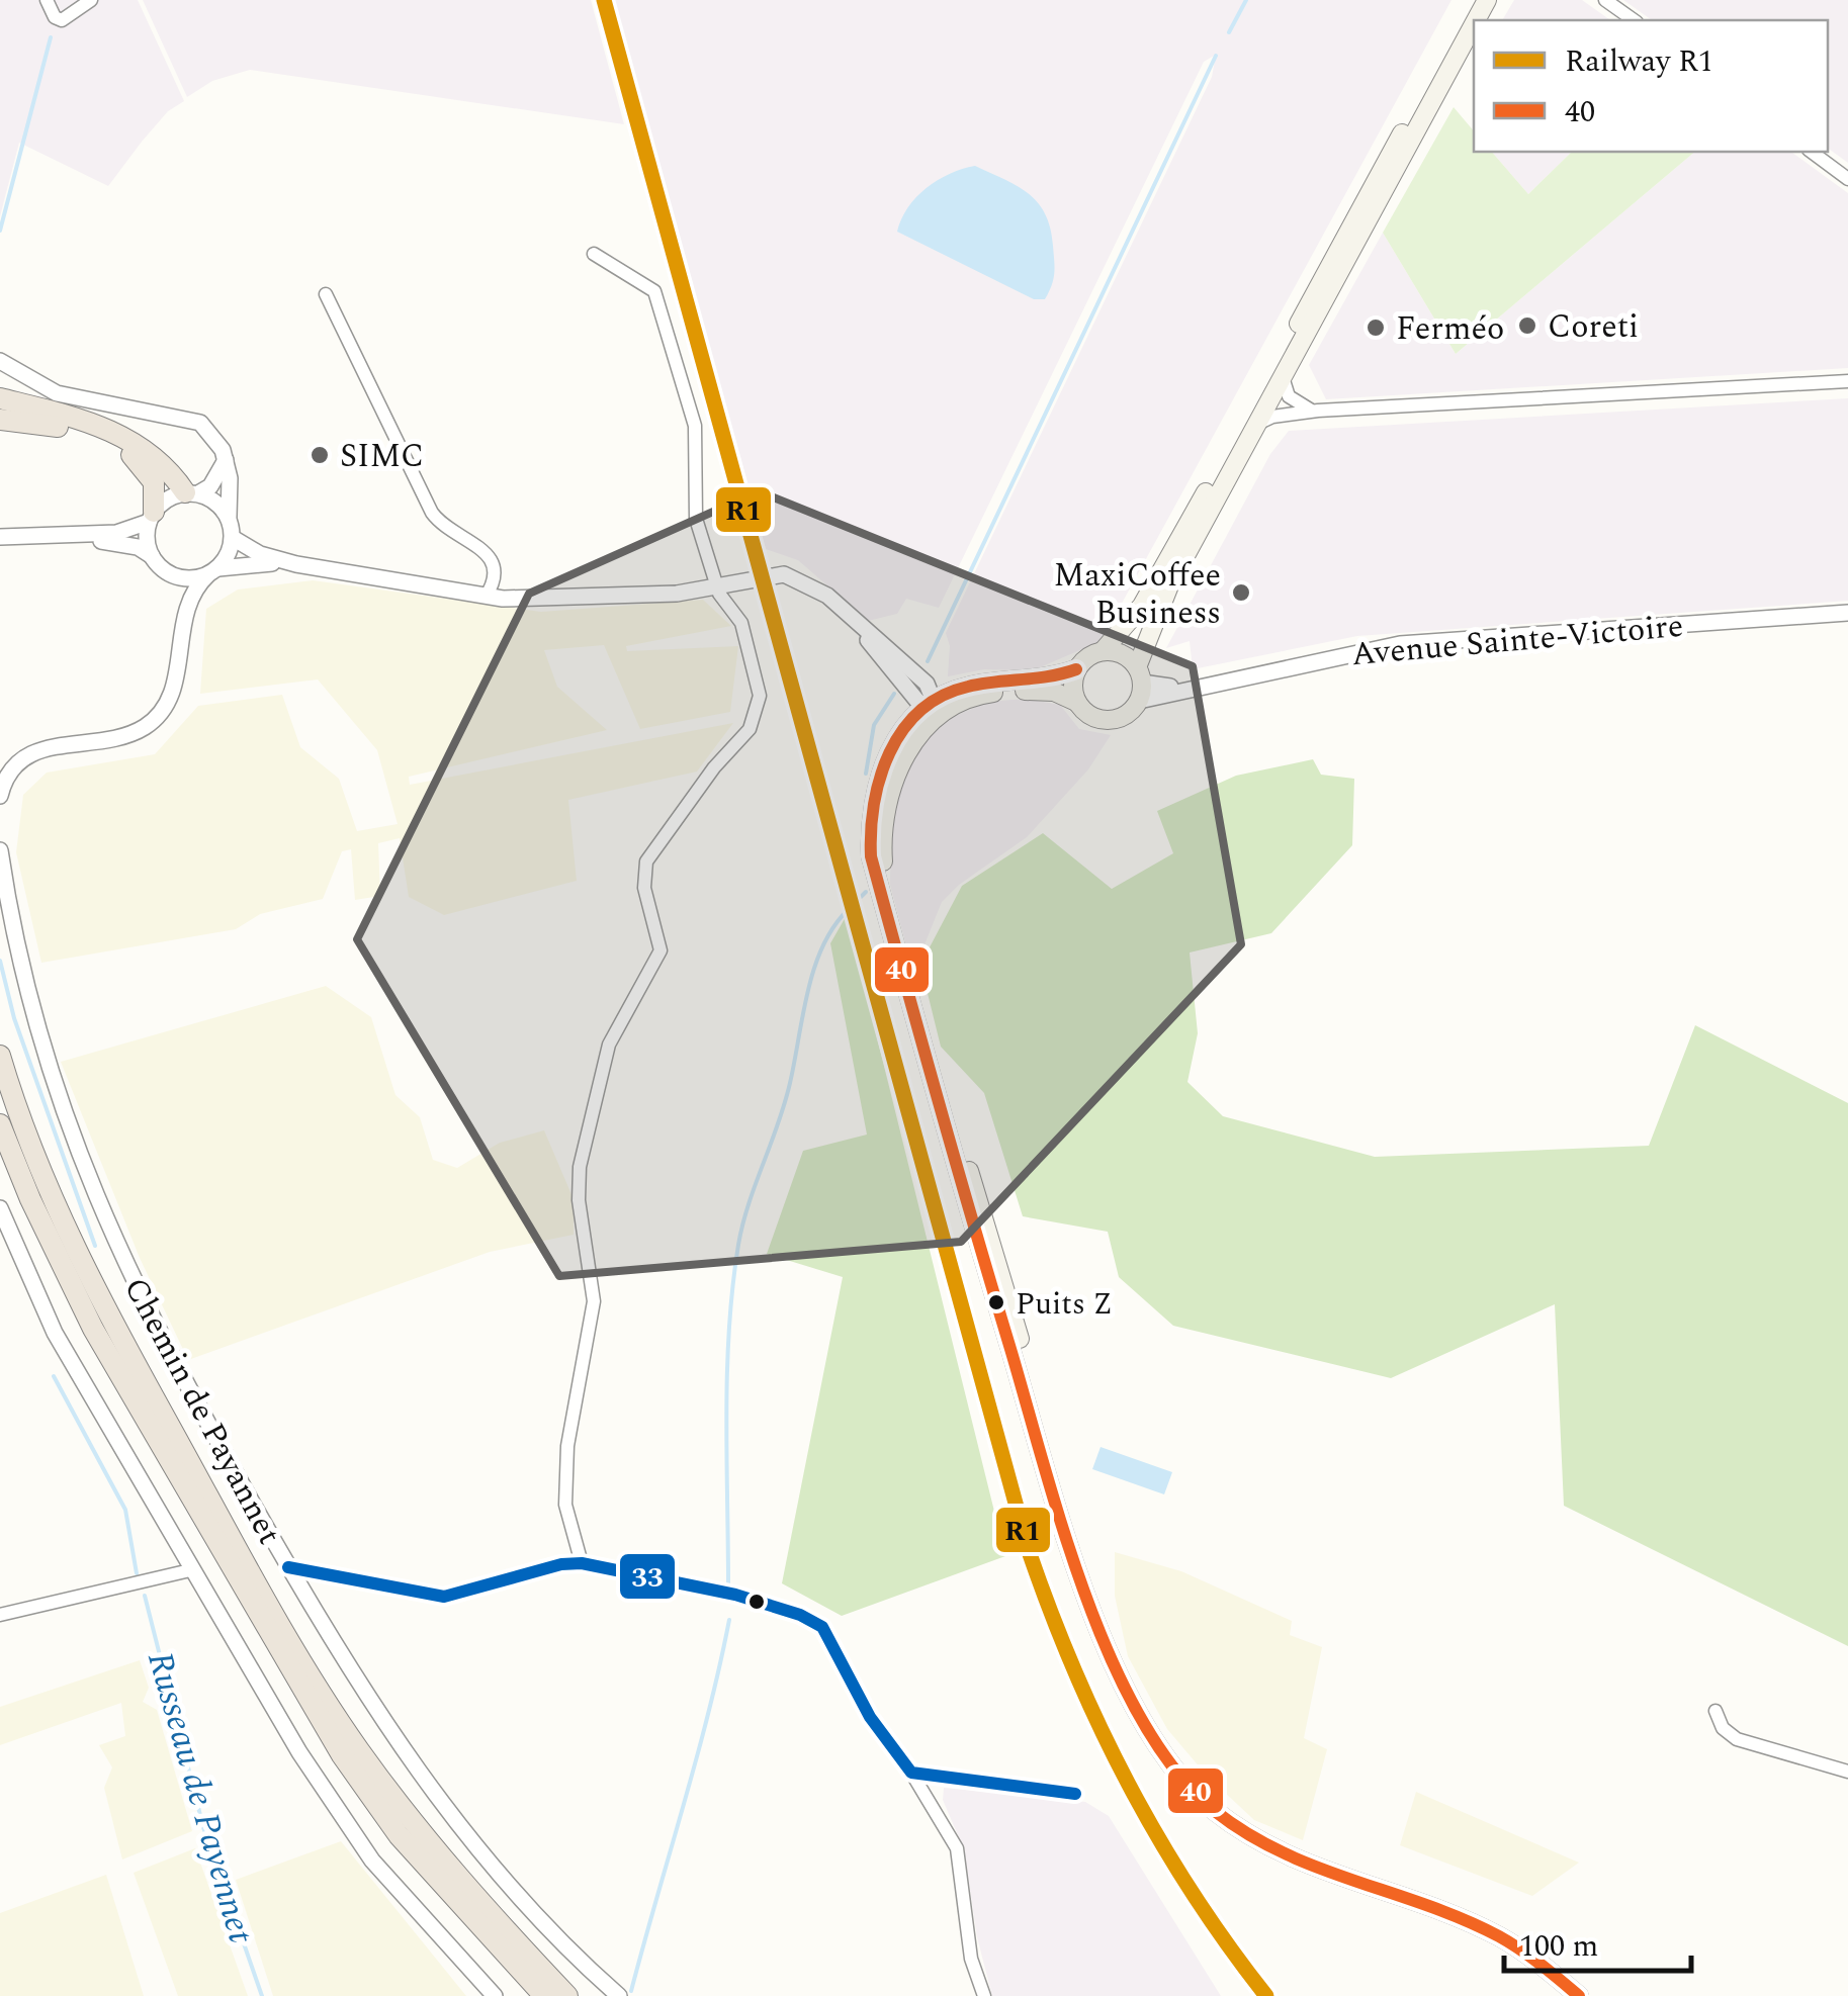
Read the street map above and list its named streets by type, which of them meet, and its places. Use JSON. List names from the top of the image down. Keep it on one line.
{"streets":{"street":["Avenue Sainte-Victoire","Chemin de Payannet"]},"water":["Russeau de Payennet"],"places":["Coreti","Ferméo","SIMC","MaxiCoffee Business","Puits Z"],"lines":["rail line R1","transit line 40","transit line 33"],"legend":["Railway R1","40"],"scale_bar":"100 m"}
